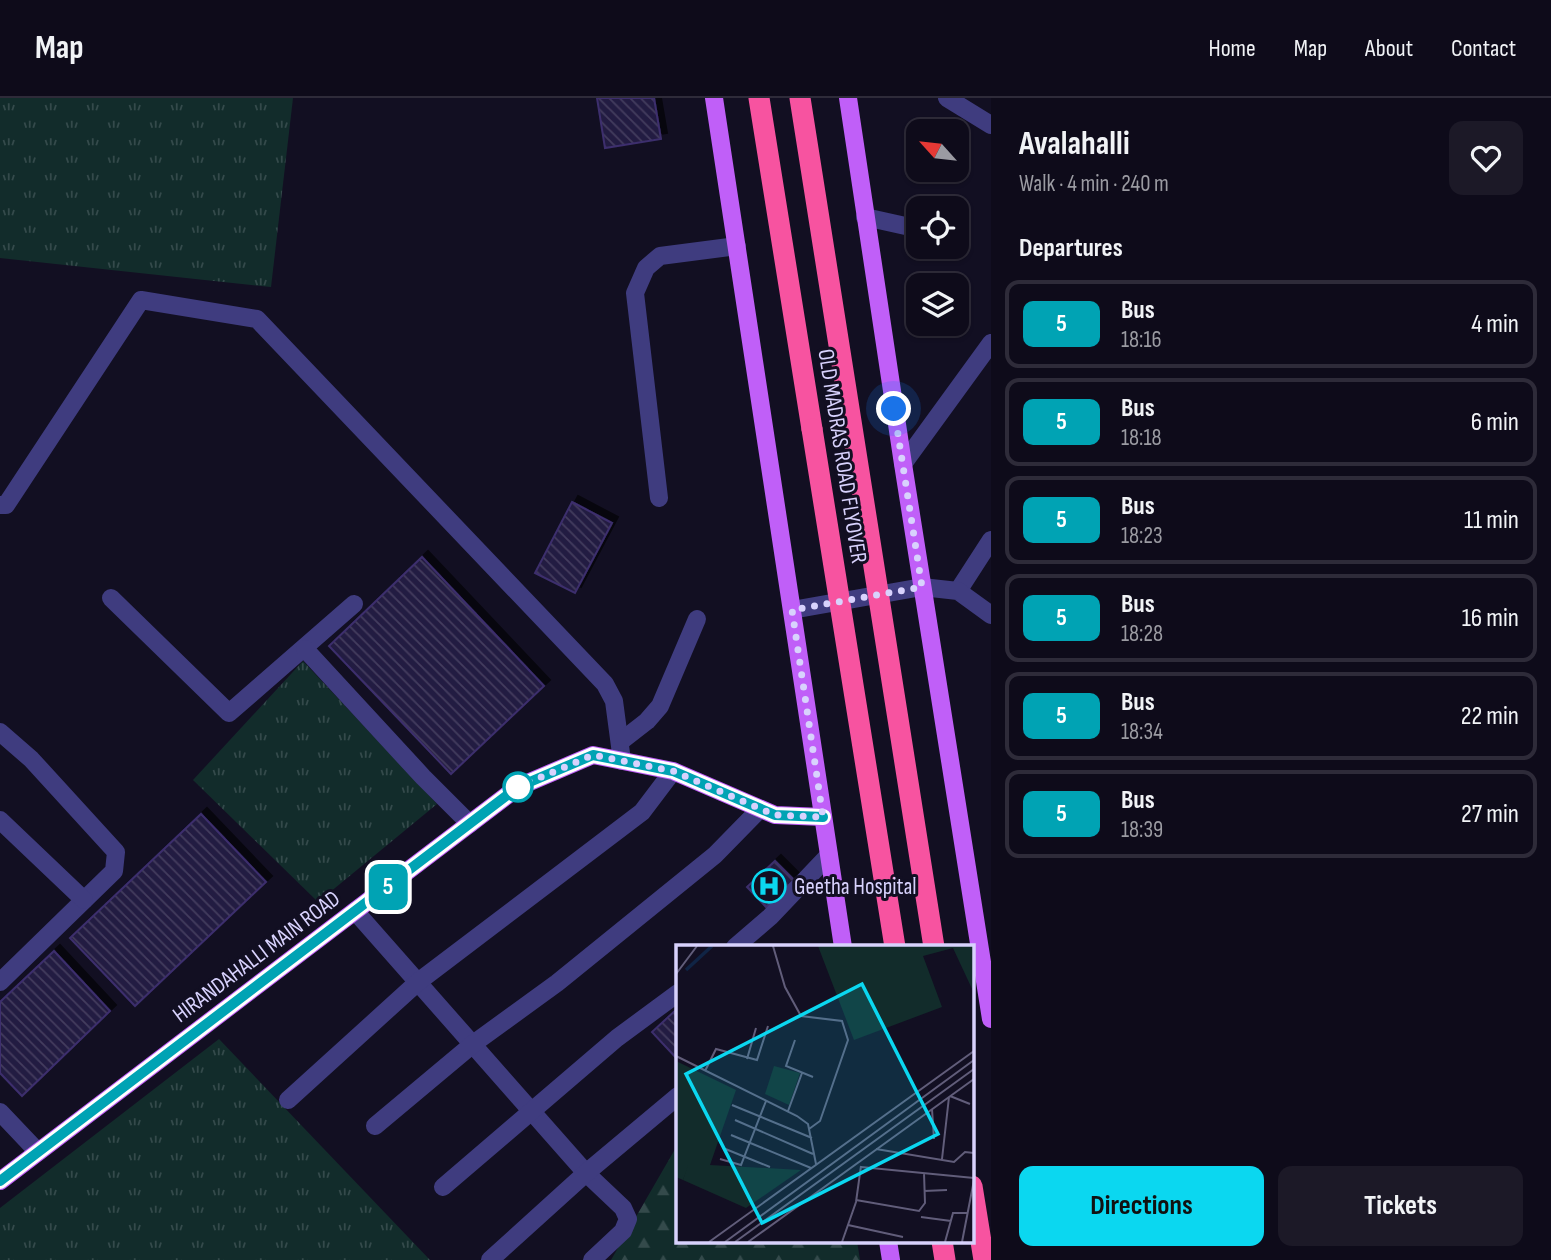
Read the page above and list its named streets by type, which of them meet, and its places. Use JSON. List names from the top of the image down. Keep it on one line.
{"streets":{"highway":["OLD MADRAS ROAD FLYOVER"],"main road":["HIRANDAHALLI MAIN ROAD"]},"places":{"hospital":["Geetha Hospital"]},"lines":["bus line 5"],"north":"top left","page":{"header":"Map","nav":["Home","Map","About","Contact"],"on_map":"5","heading":[["Avalahalli","Walk · 4 min · 240 m"],"Departures"],"list":[{"mark":"5","name":"Bus","note":"18:16","value":"4 min"},{"mark":"5","name":"Bus","note":"18:18","value":"6 min"},{"mark":"5","name":"Bus","note":"18:23","value":"11 min"},{"mark":"5","name":"Bus","note":"18:28","value":"16 min"},{"mark":"5","name":"Bus","note":"18:34","value":"22 min"},{"mark":"5","name":"Bus","note":"18:39","value":"27 min"}],"buttons":["Directions","Tickets"]}}
